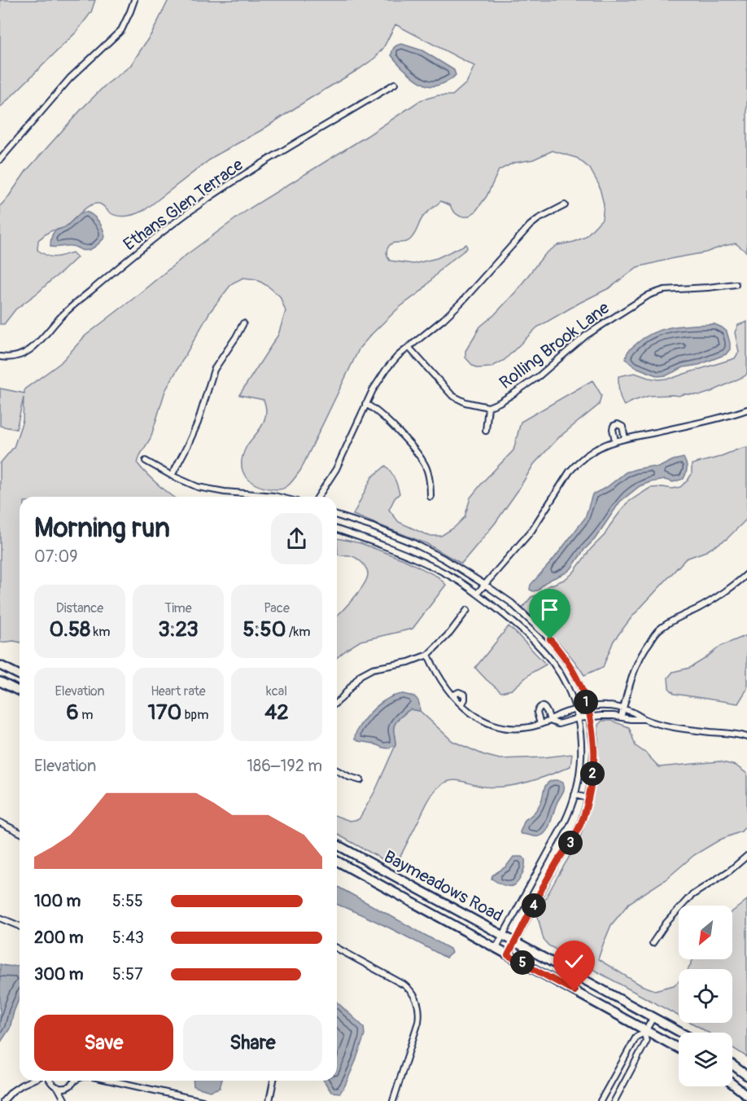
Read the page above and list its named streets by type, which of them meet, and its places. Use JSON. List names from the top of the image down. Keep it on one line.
{"streets":{"main road":["Baymeadows Road"],"street":["Ethans Glen Terrace","Rolling Brook Lane"]},"north":"bottom left","page":{"heading":["Morning run","07:09"],"stats":[["Distance","0.58 km"],["Time","3:23"],["Pace","5:50 /km"],["Elevation","6 m"],["Heart rate","170 bpm"],["kcal","42"]],"pins":["1","2","3","4","5"],"chart":["Elevation","186–192 m"],"list":[{"name":"100 m","note":"5:55"},{"name":"200 m","note":"5:43"},{"name":"300 m","note":"5:57"}],"buttons":["Save","Share"]}}
